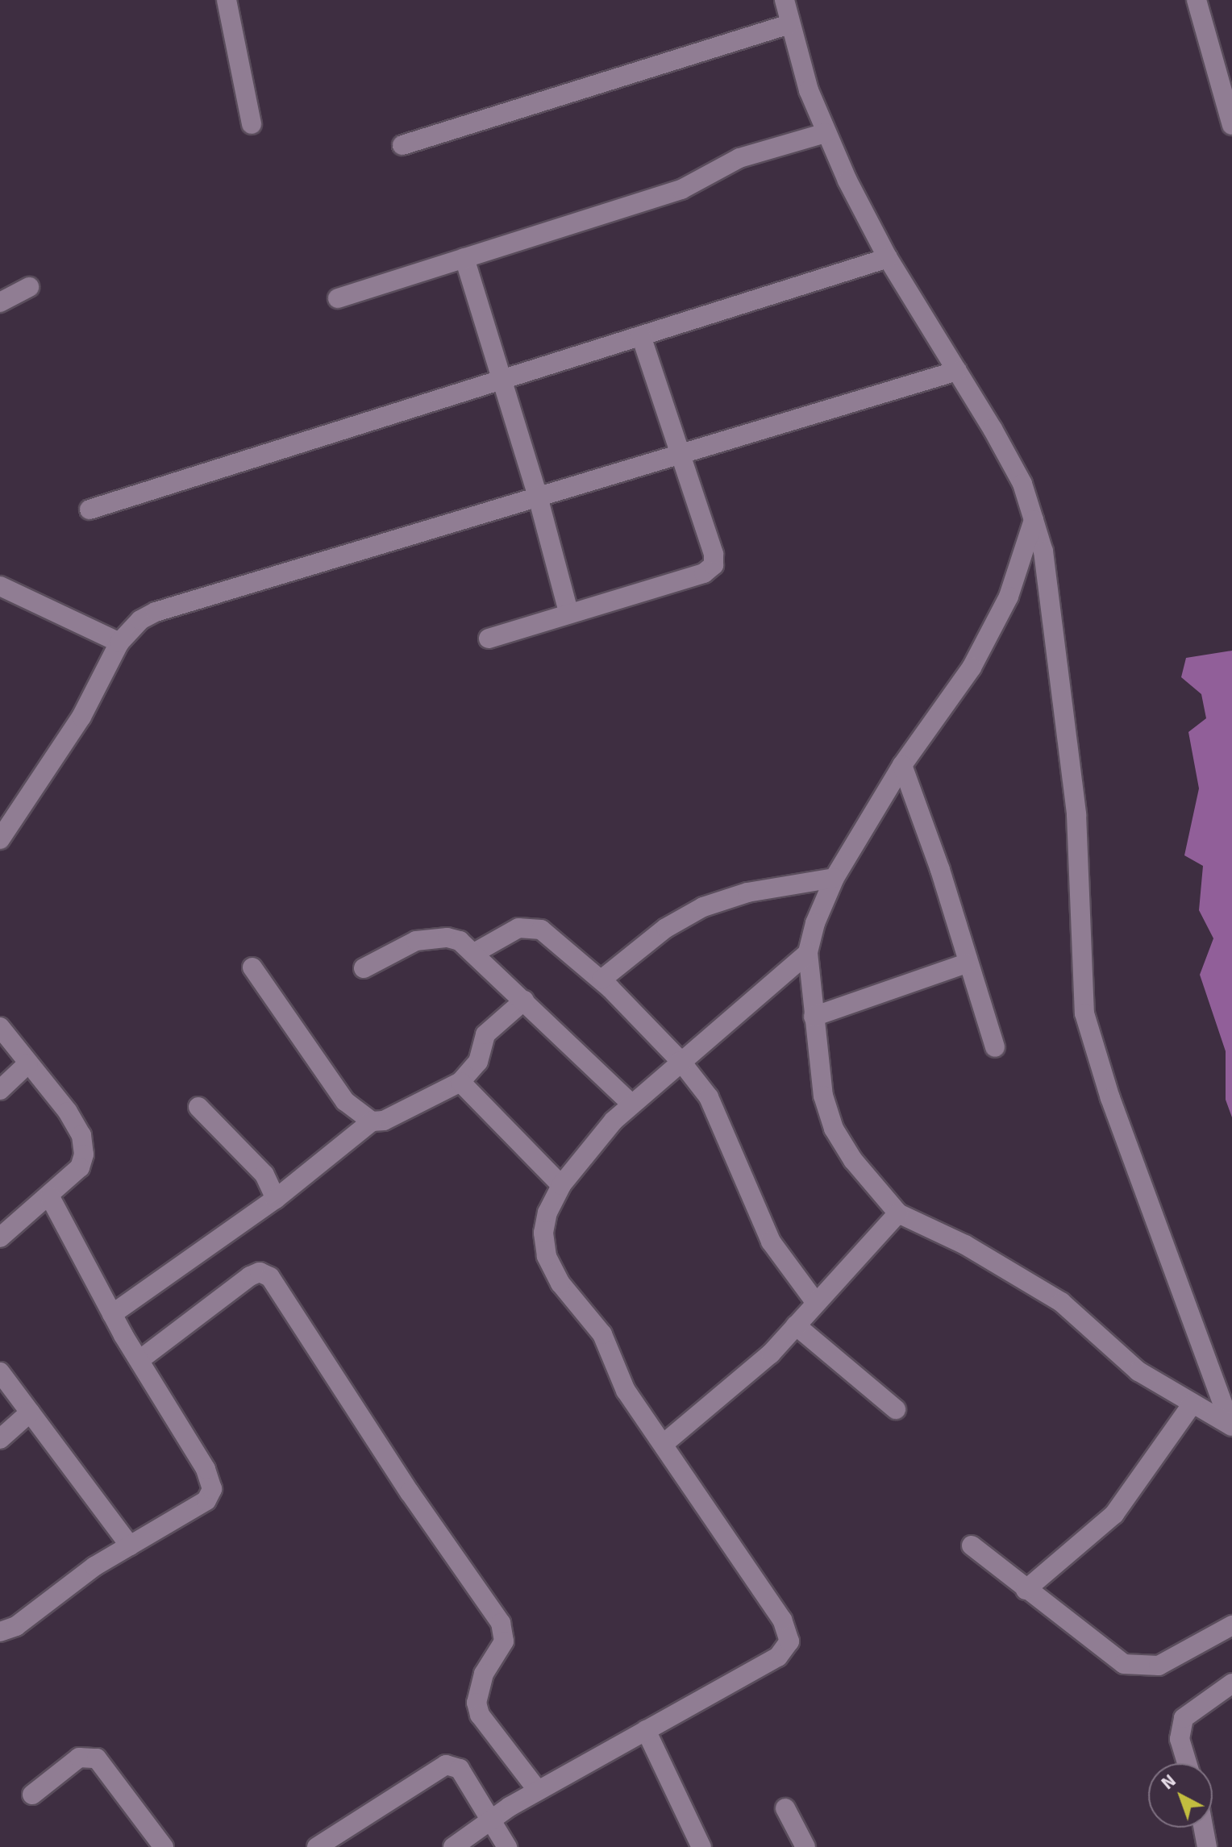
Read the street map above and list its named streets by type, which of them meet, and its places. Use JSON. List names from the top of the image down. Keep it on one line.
{"north":"top left"}
